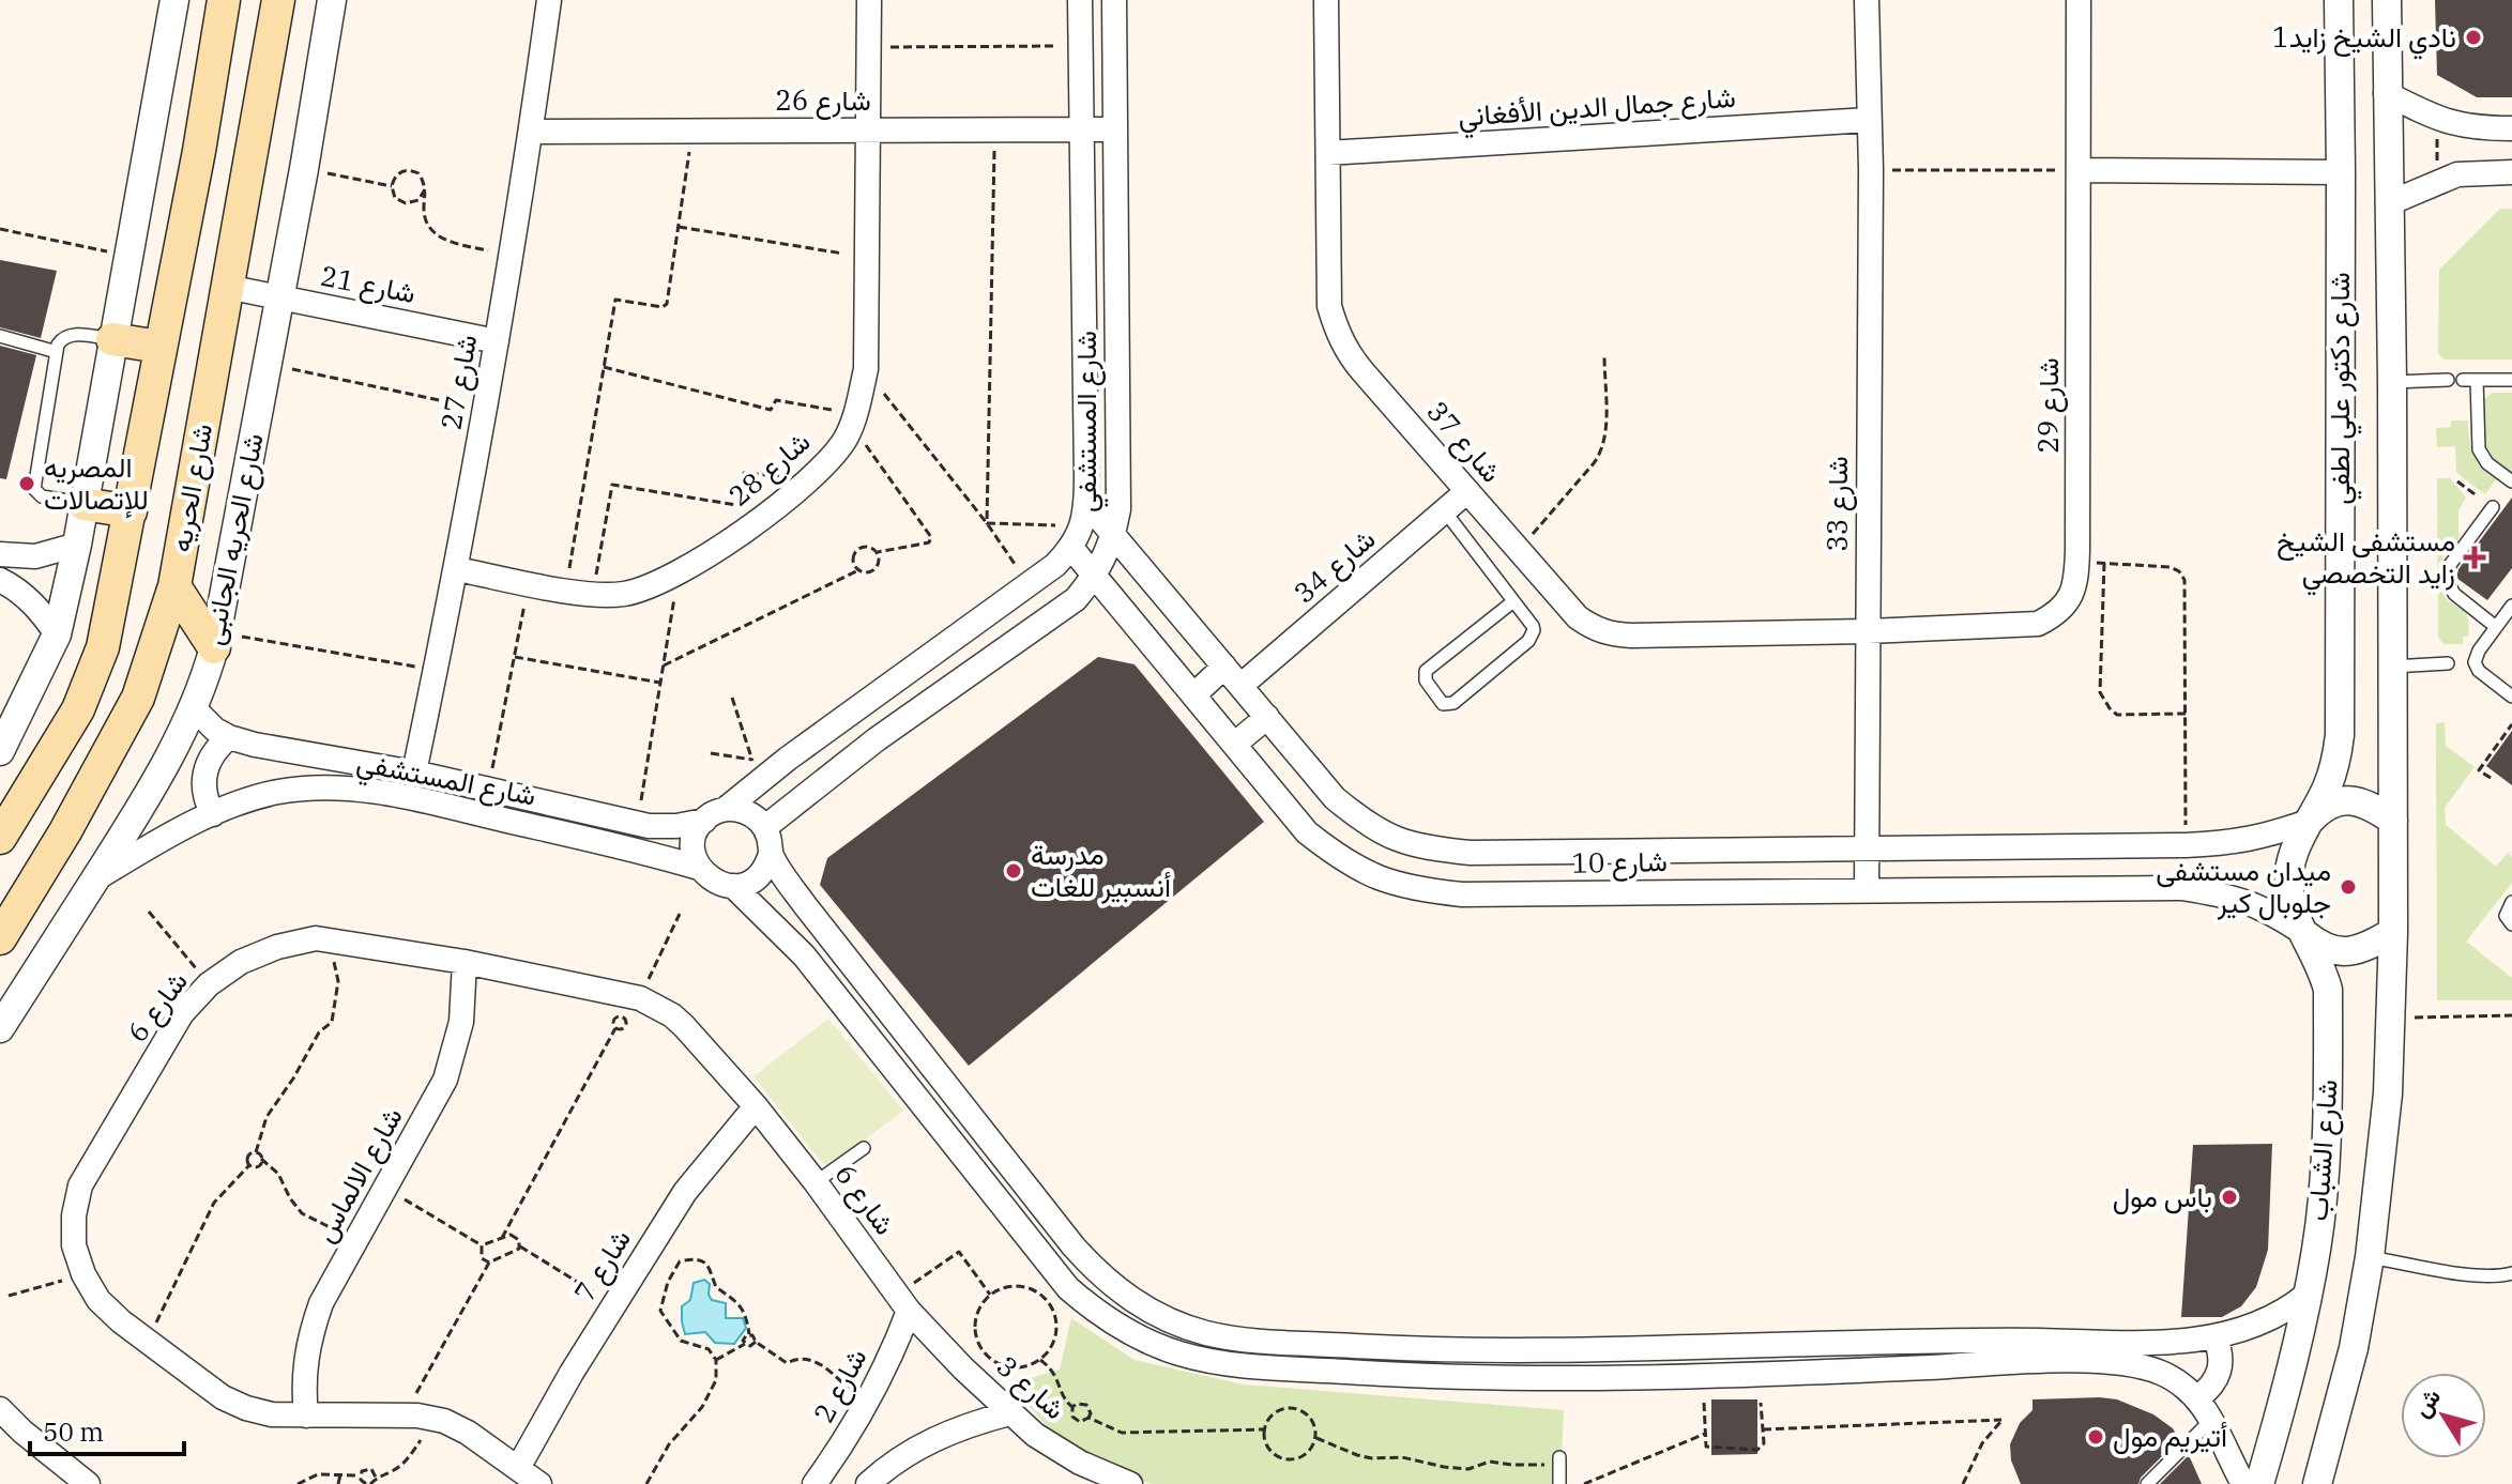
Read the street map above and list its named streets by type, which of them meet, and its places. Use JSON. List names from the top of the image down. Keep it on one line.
{"streets":{"main road":["شارع الحريه"],"street":["شارع 26","شارع جمال الدين الأفغاني","شارع 21","شارع 27","شارع دكتور علي لطفي","شارع 29","شارع المستشفي","شارع 37","شارع 28","شارع 33","شارع الحريه الجانبى","شارع 34","شارع 10","شارع 6","شارع الشباب","شارع الالماس","شارع 7","شارع 2","شارع 3"]},"crossings":[["شارع 26","شارع 27"],["شارع 26","شارع المستشفي"],["شارع 26","شارع 28"],["شارع جمال الدين الأفغاني","شارع 37"],["شارع جمال الدين الأفغاني","شارع 33"],["شارع 21","شارع 27"],["شارع 21","شارع الحريه"],["شارع 21","شارع الحريه الجانبى"],["شارع 27","شارع المستشفي"],["شارع 27","شارع 28"],["شارع دكتور علي لطفي","شارع 10"],["شارع دكتور علي لطفي","شارع الشباب"],["شارع 29","شارع 37"],["شارع 29","شارع 33"],["شارع المستشفي","شارع الحريه الجانبى"],["شارع المستشفي","شارع 10"],["شارع 37","شارع 33"],["شارع 37","شارع 34"],["شارع 33","شارع 10"],["شارع 34","شارع 10"],["شارع 10","شارع الشباب"],["شارع 6","شارع الالماس"],["شارع 6","شارع 7"],["شارع 6","شارع 2"],["شارع 6","شارع 3"],["شارع 2","شارع 3"]],"places":{"other":["نادي الشيخ زايد1","المصريه للإتصالات","مدرسة أنسبير للغات","ميدان مستشفى جلوبال كير","باس مول","أتيريم مول"],"health":["مستشفى الشيخ زايد التخصصي"]},"scale_bar":"50 m","north":"top left"}
